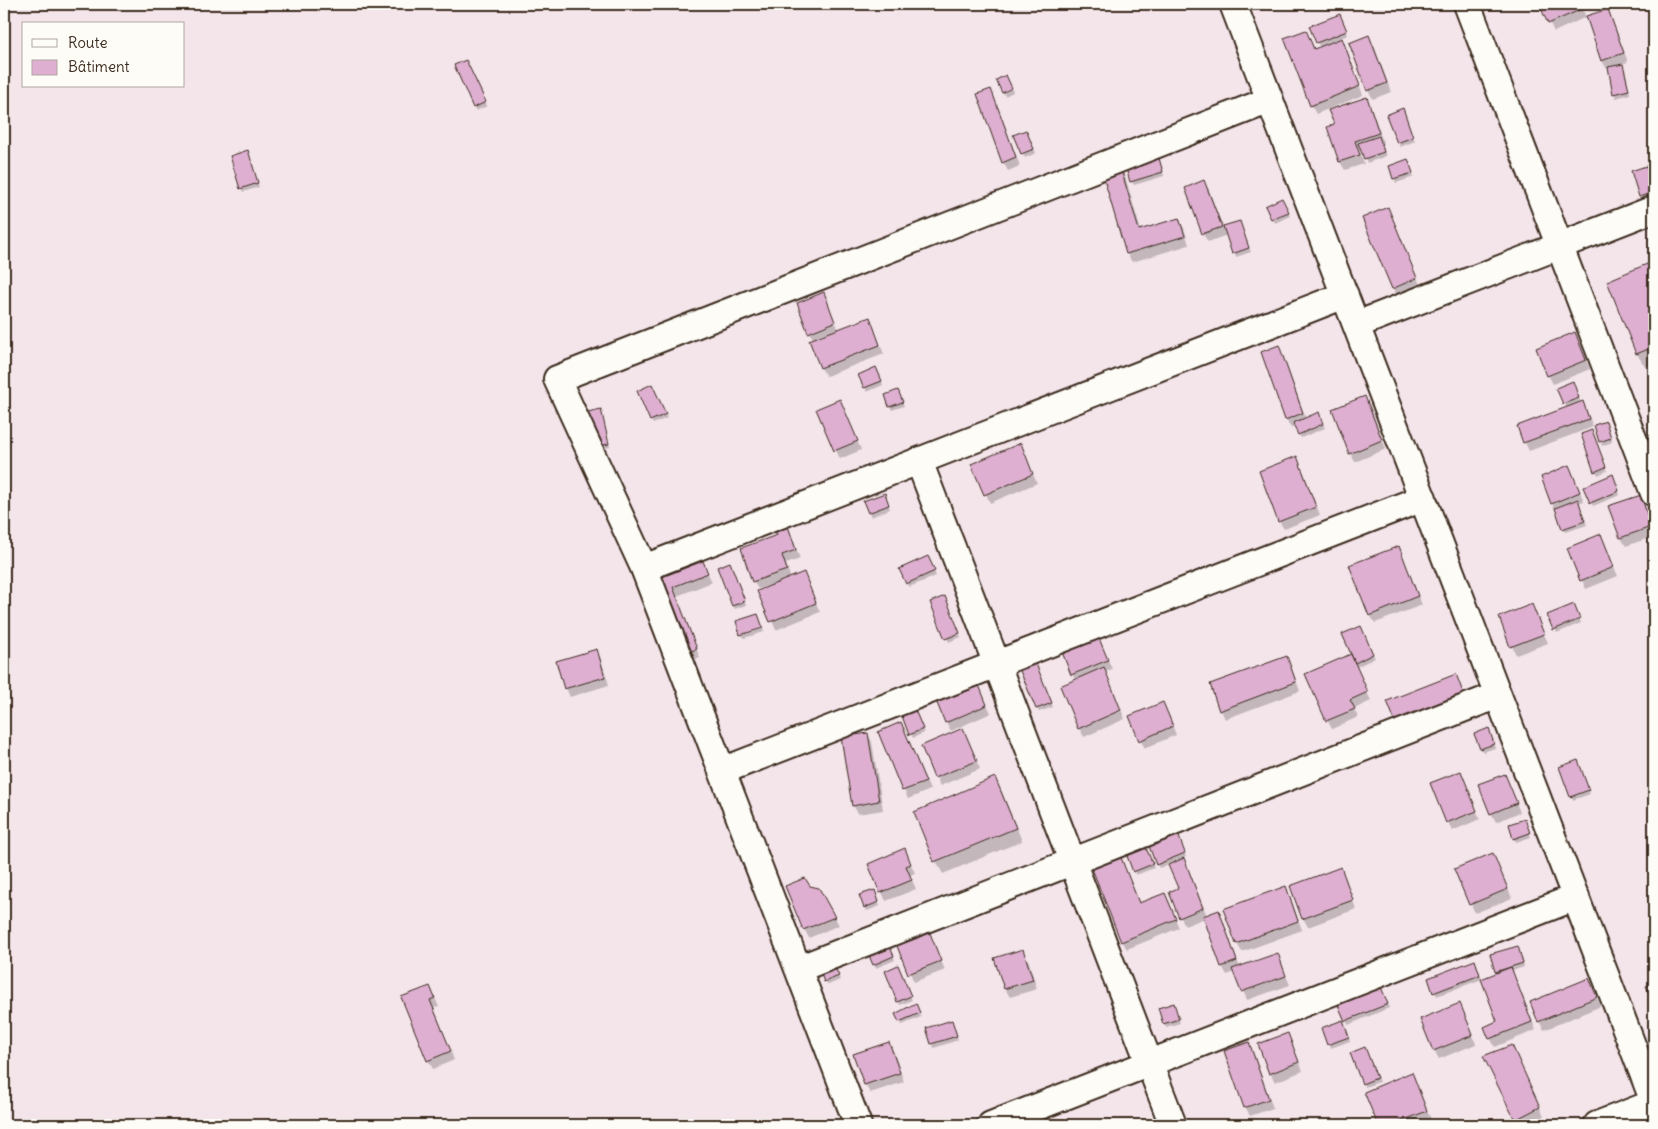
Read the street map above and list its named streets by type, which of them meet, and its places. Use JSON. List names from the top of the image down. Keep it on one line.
{"legend":["Route","Bâtiment"]}
